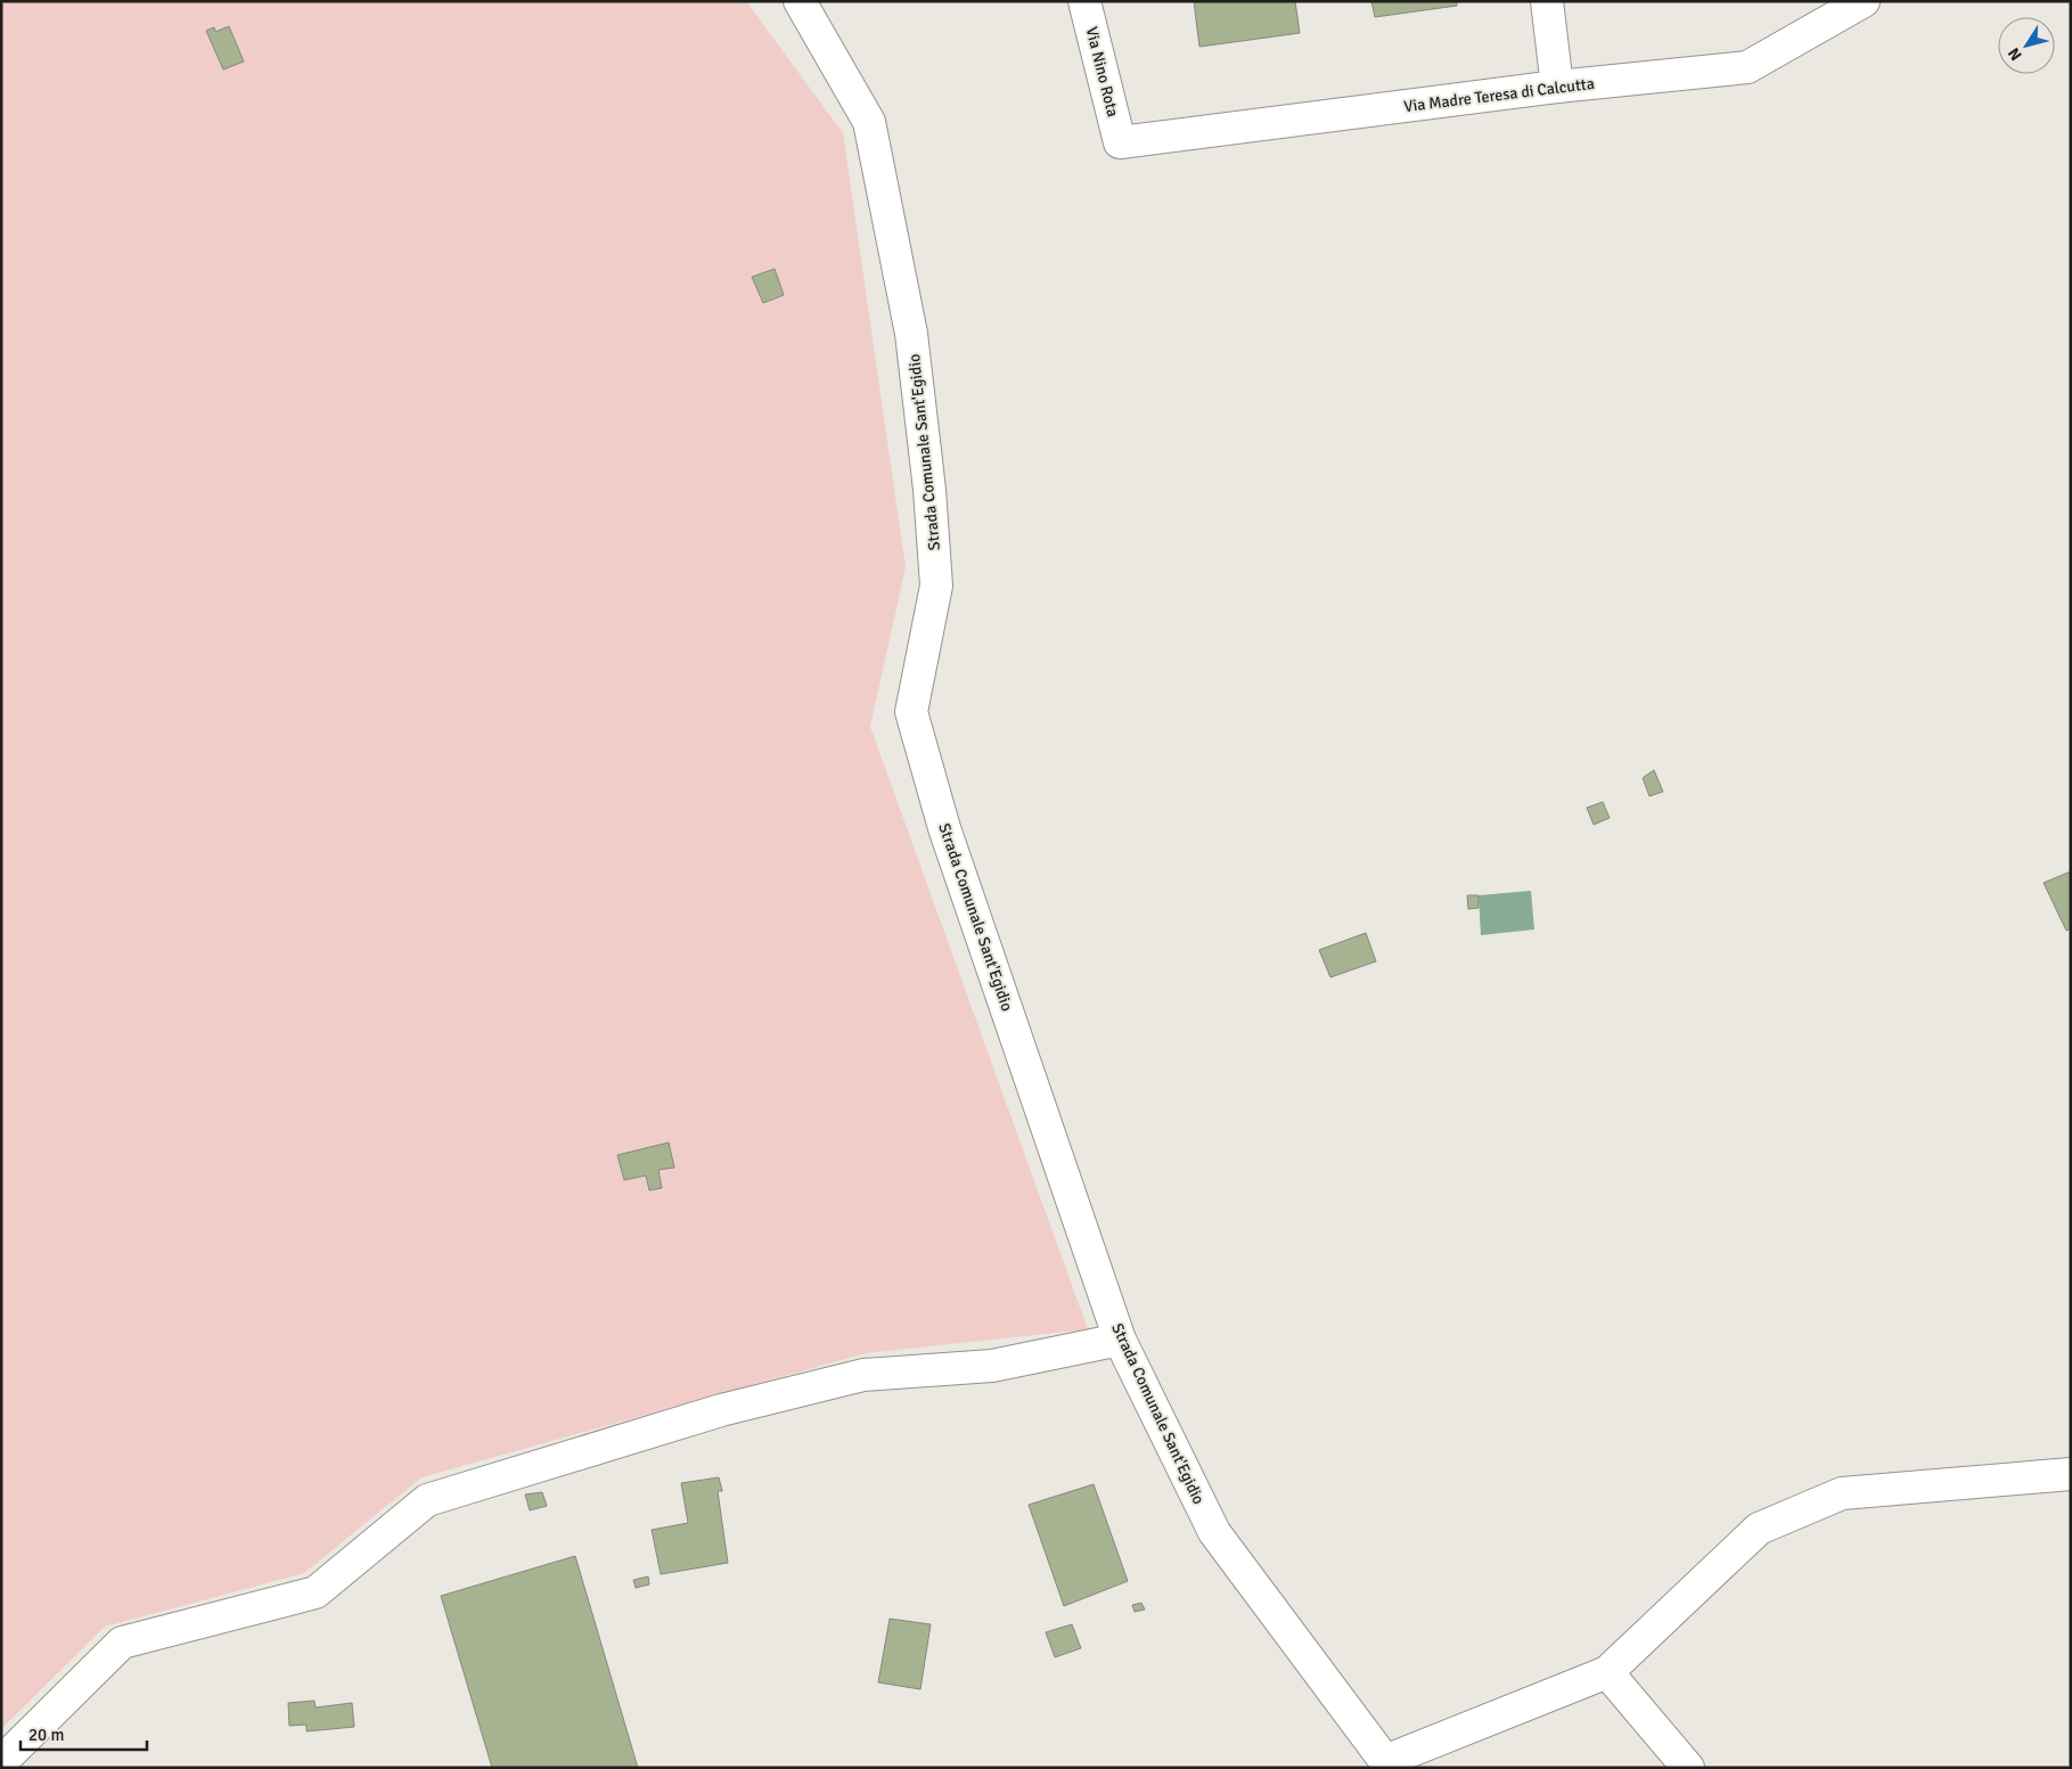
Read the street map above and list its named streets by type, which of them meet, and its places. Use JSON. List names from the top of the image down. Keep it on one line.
{"streets":{"street":["Via Nino Rota","Via Madre Teresa di Calcutta","Strada Comunale Sant'Egidio"]},"crossings":[["Via Nino Rota","Via Madre Teresa di Calcutta"]],"scale_bar":"20 m","north":"bottom left"}
